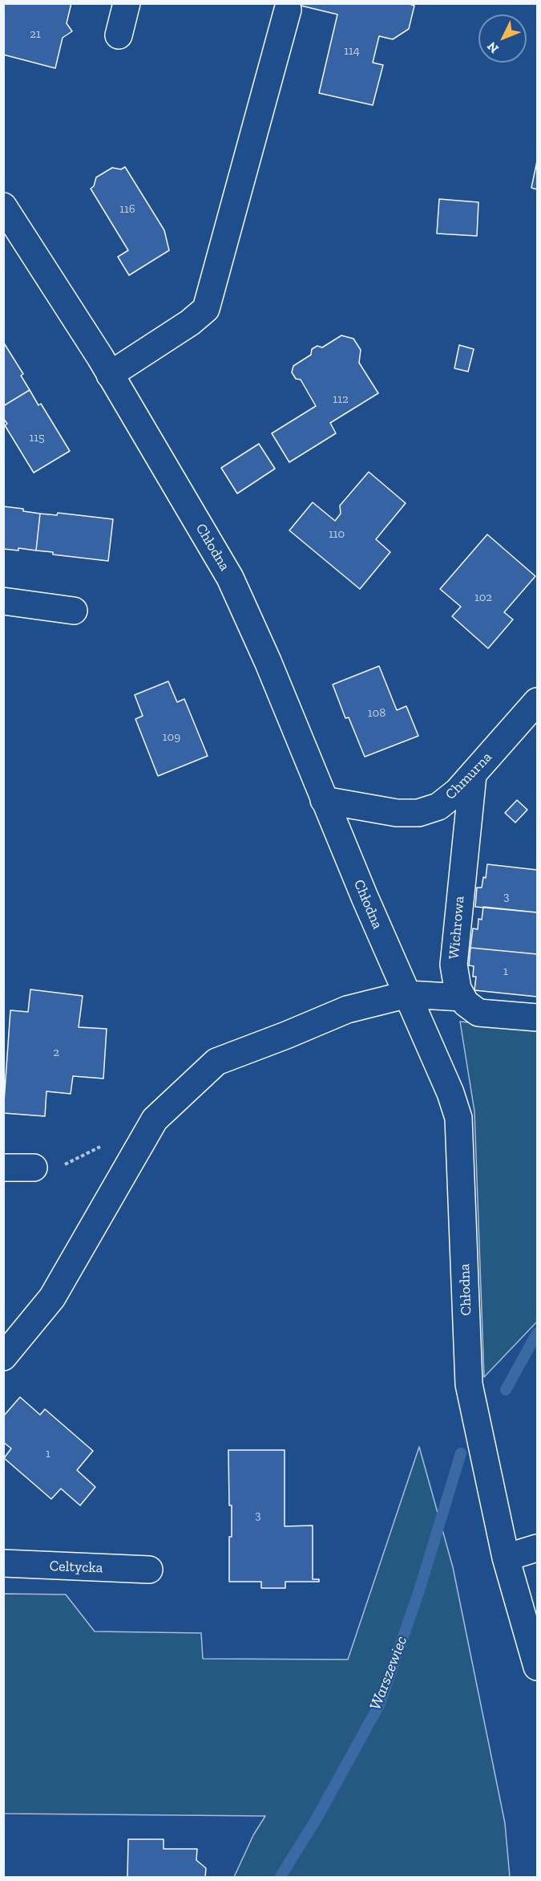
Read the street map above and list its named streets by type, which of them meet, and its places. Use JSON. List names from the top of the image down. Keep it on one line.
{"streets":{"street":["Chłodna","Chmurna","Wichrowa","Celtycka"]},"crossings":[["Chłodna","Chmurna"],["Chmurna","Wichrowa"]],"water":["Warszewiec"],"house_numbers":["21","114","116","112","115","110","102","108","109","3","1","2","1","3"],"north":"bottom left"}
